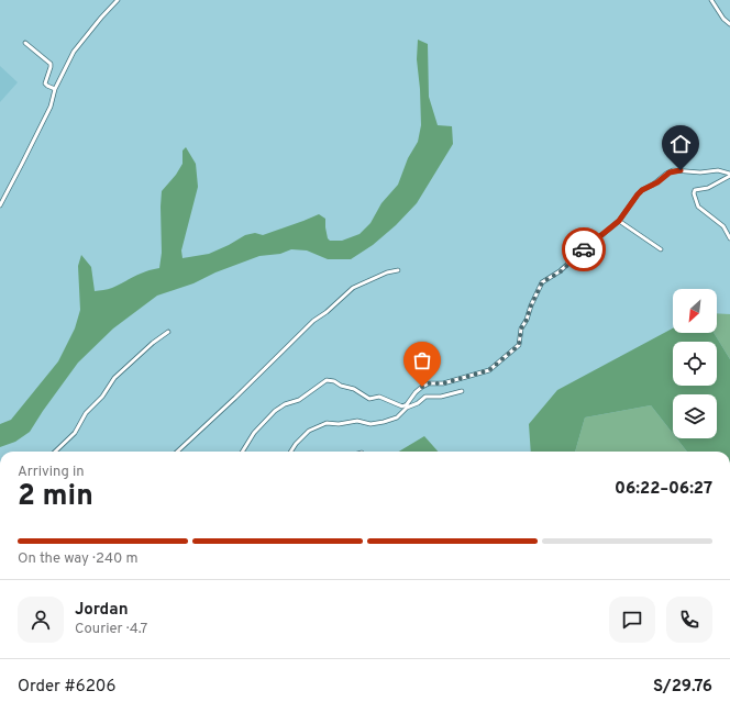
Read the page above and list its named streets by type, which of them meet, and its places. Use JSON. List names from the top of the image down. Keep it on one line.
{"north":"bottom left","page":{"heading":["2 min","Arriving in","06:22–06:27"],"panel":["Jordan","Courier · 4.7","Order #6206","S/29.76"],"bar":"On the way · 240 m"}}
